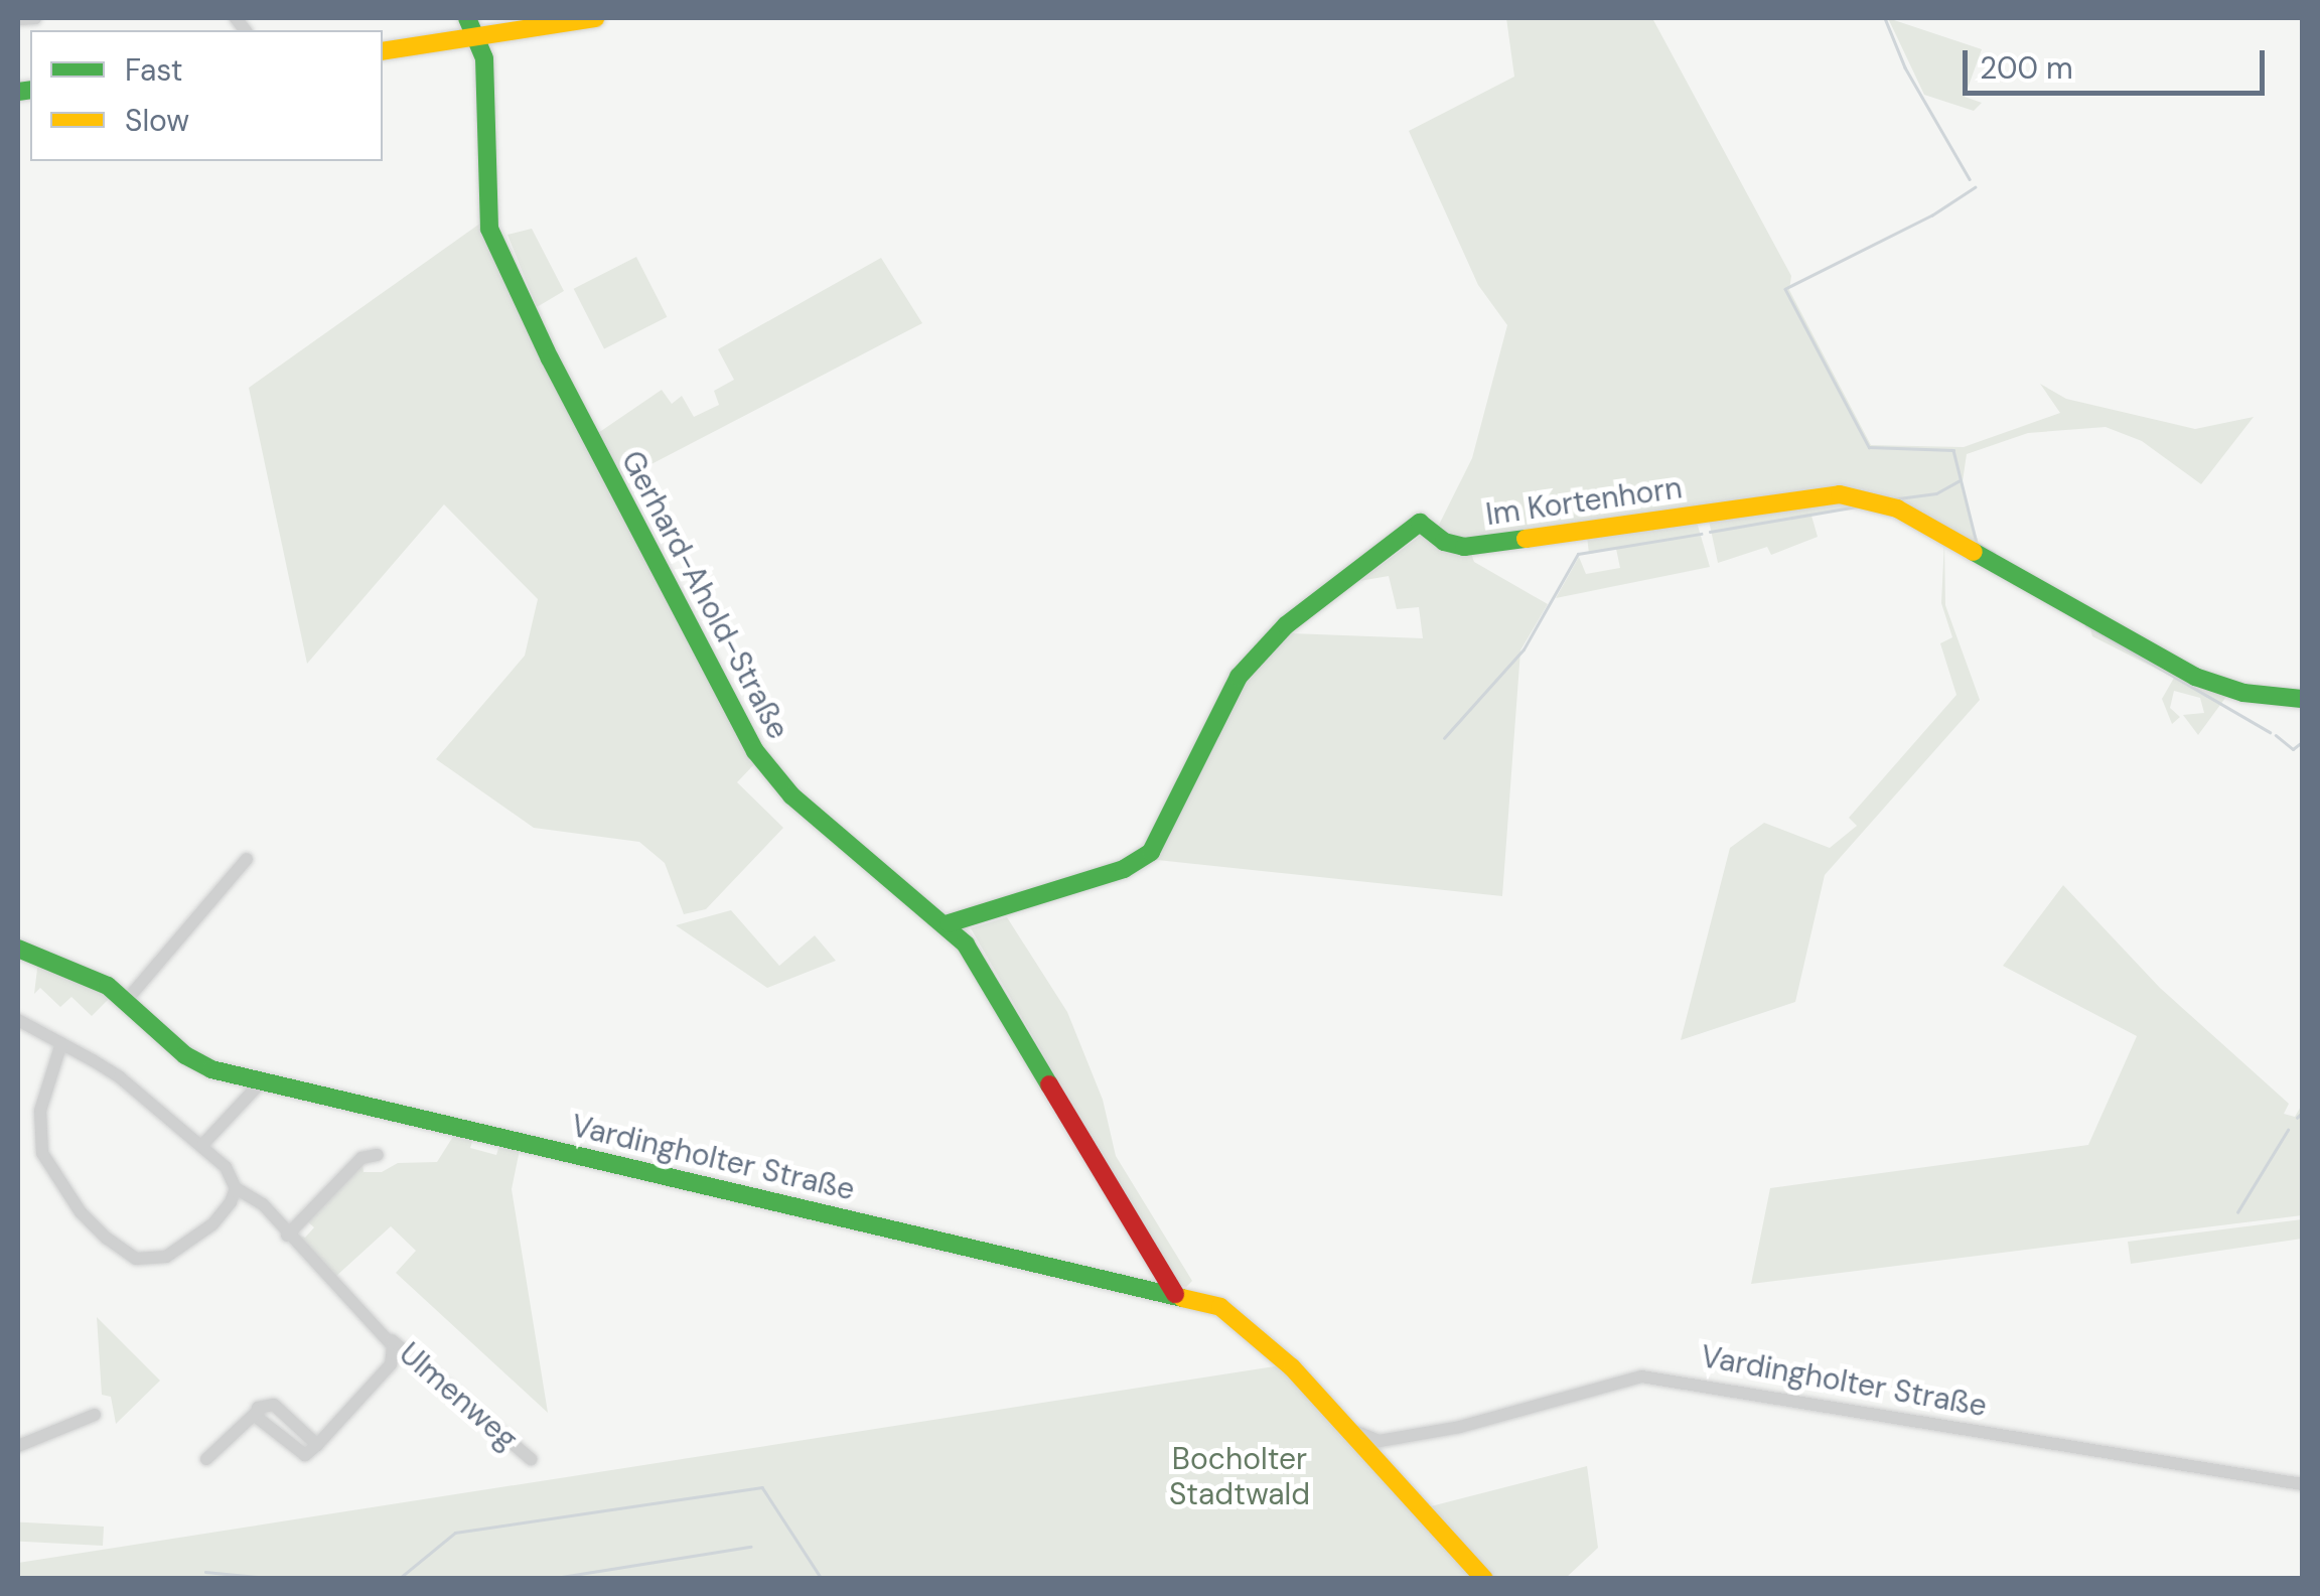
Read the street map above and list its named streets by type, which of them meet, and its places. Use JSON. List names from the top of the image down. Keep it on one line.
{"streets":{"street":["Im Kortenhorn","Gerhard-Ahold-Straße","Vardingholter Straße","Ulmenweg"]},"crossings":[["Im Kortenhorn","Gerhard-Ahold-Straße"],["Gerhard-Ahold-Straße","Vardingholter Straße"]],"parks":["Bocholter Stadtwald"],"legend":["Fast","Slow"],"scale_bar":"200 m"}
